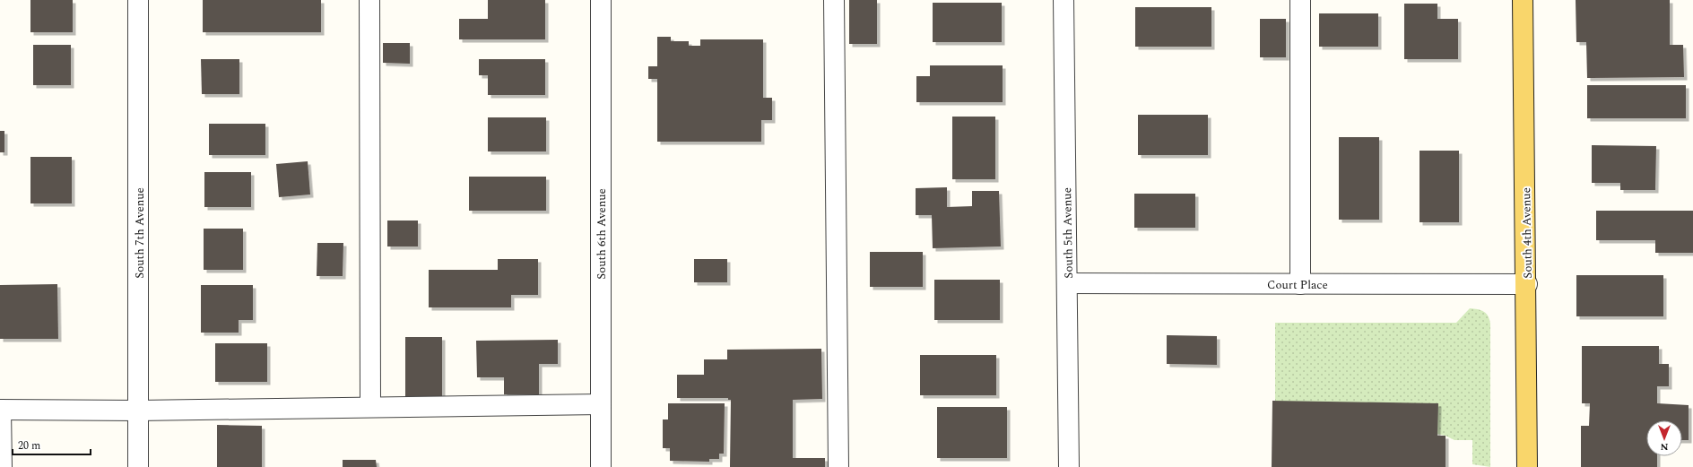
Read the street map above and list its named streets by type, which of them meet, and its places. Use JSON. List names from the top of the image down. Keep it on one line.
{"streets":{"main road":["South 4th Avenue"],"street":["South 7th Avenue","South 5th Avenue","South 6th Avenue","Court Place"]},"crossings":[["South 5th Avenue","Court Place"],["South 4th Avenue","Court Place"]],"scale_bar":"20 m","north":"bottom"}
